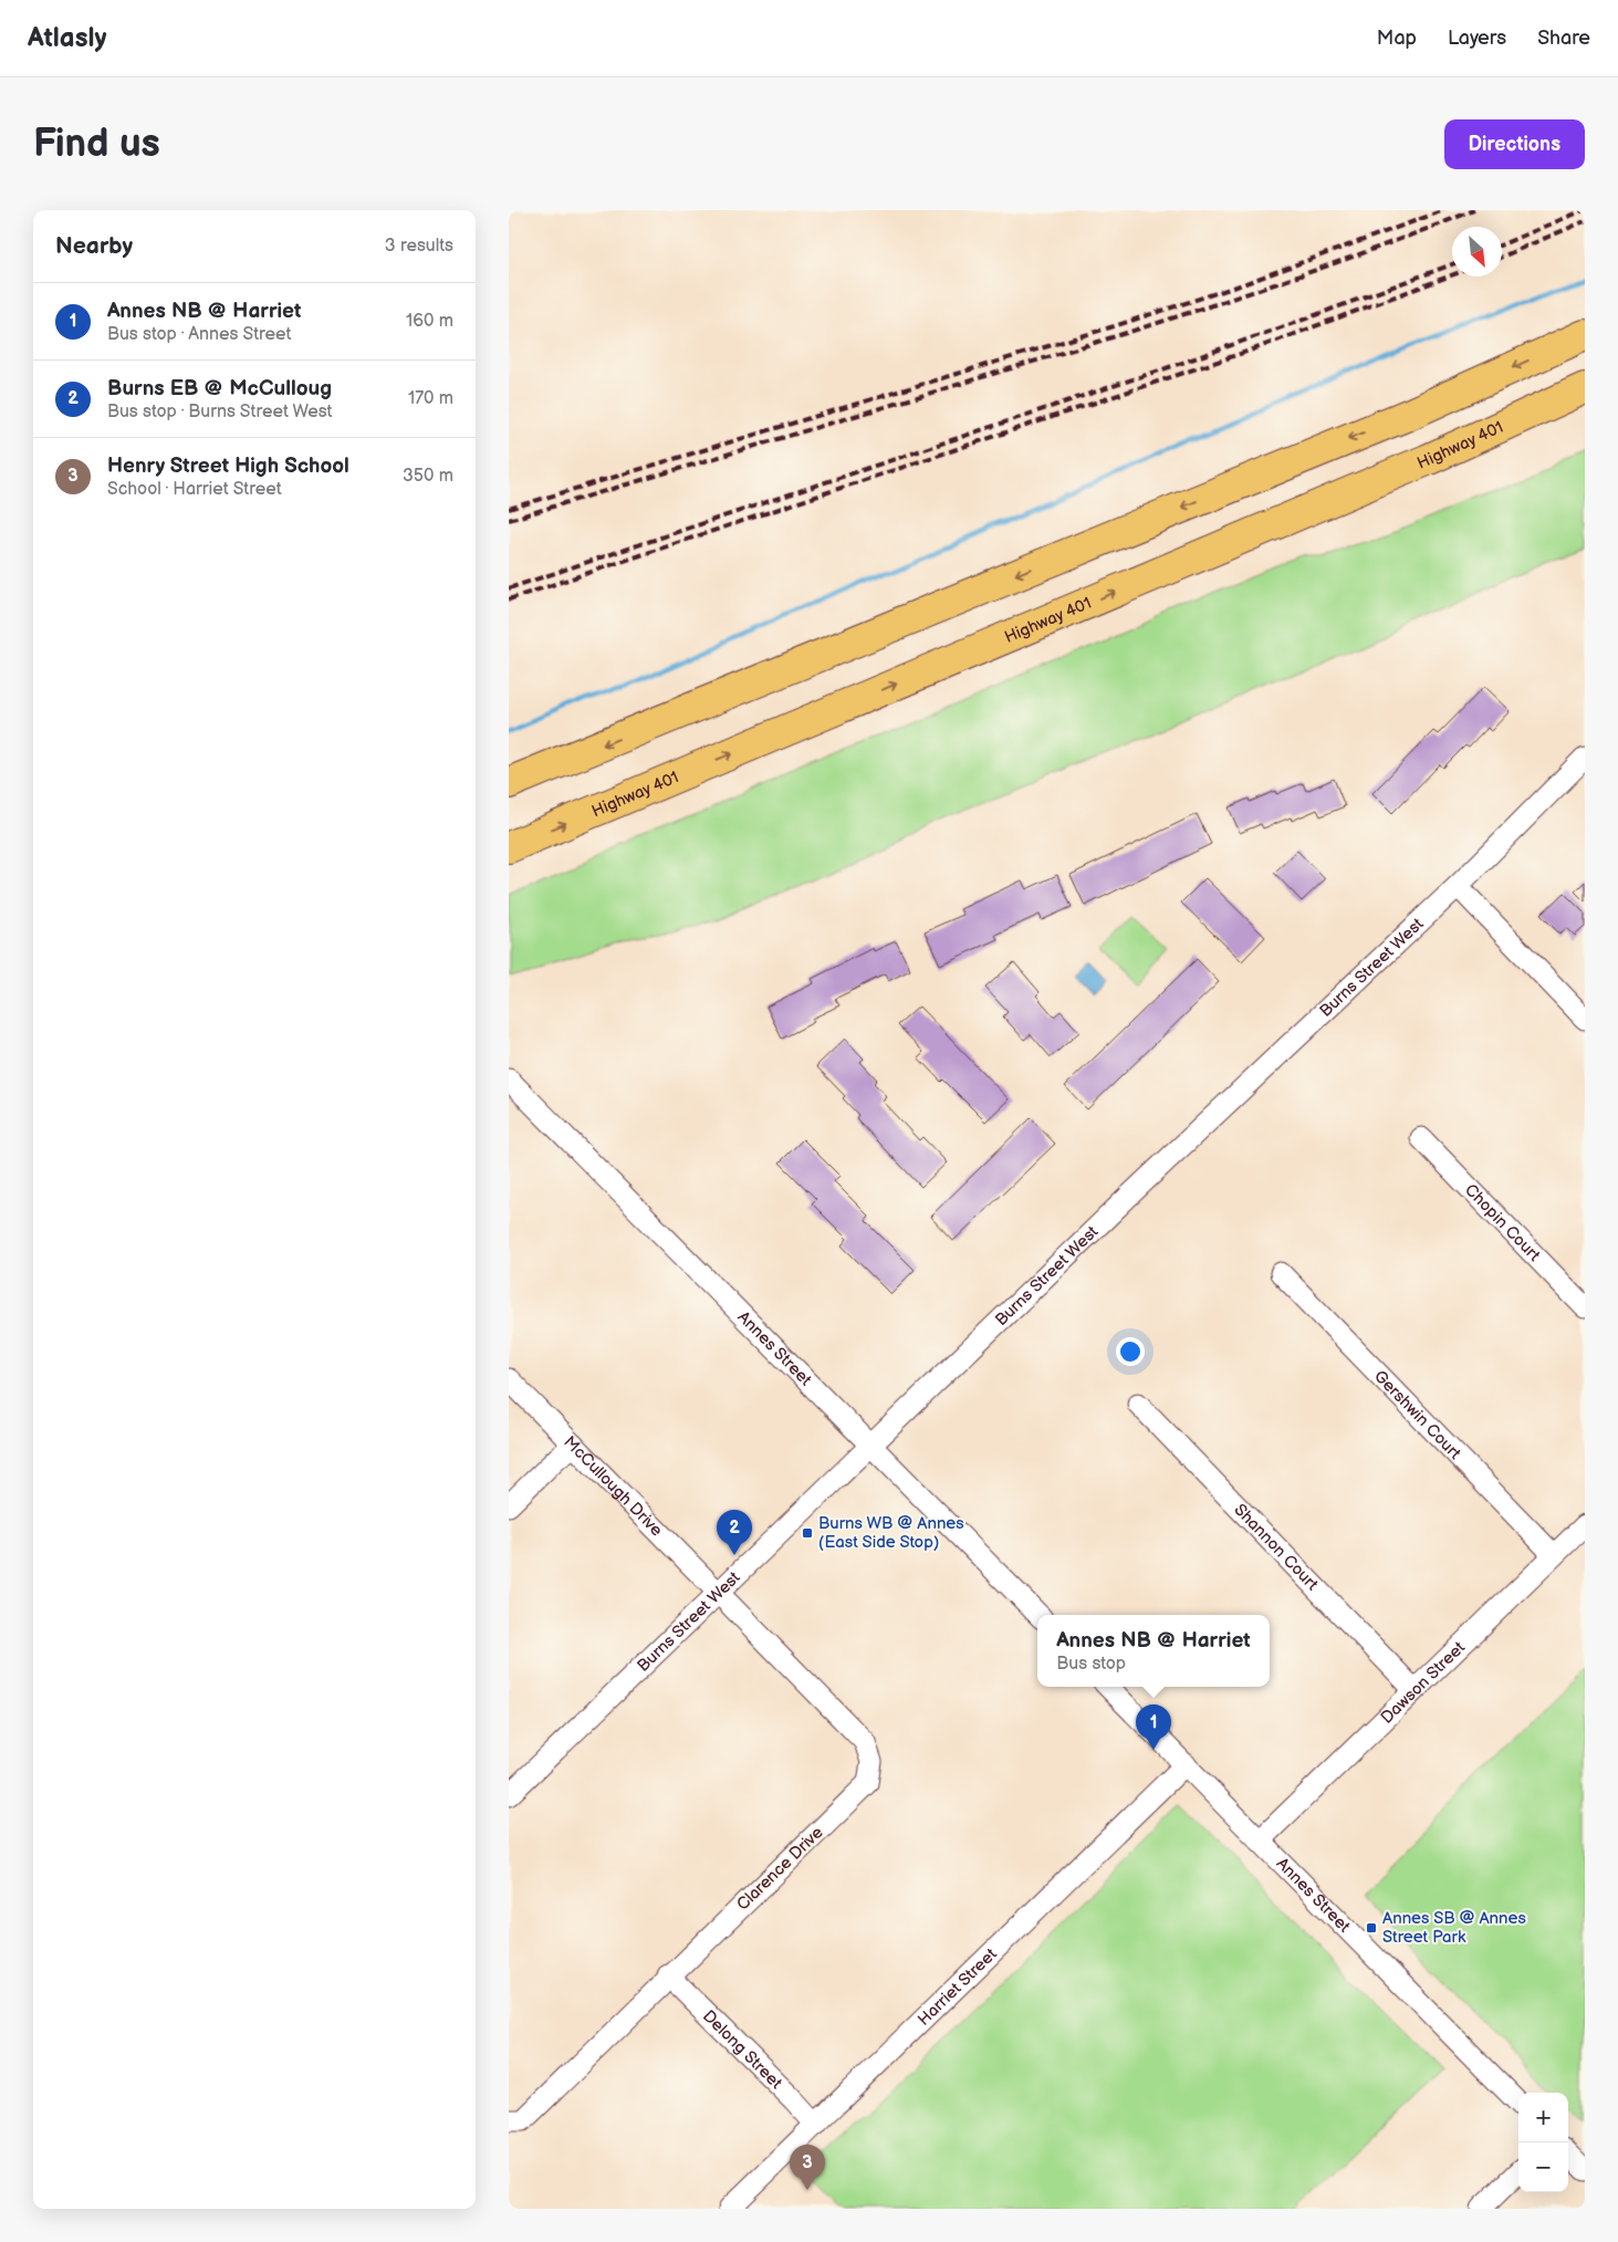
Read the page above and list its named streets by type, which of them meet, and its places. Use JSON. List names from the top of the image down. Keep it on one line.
{"streets":{"highway":["Highway 401"],"street":["Burns Street West","Chopin Court","Annes Street","Gershwin Court","McCullough Drive","Shannon Court","Dawson Street","Clarence Drive","Harriet Street","Delong Street"]},"crossings":[["Burns Street West","Annes Street"],["Burns Street West","McCullough Drive"],["Burns Street West","Clarence Drive"],["Annes Street","Dawson Street"],["Annes Street","Harriet Street"],["Gershwin Court","Dawson Street"],["McCullough Drive","Clarence Drive"],["Shannon Court","Dawson Street"],["Clarence Drive","Delong Street"],["Harriet Street","Delong Street"]],"places":{"transit":["Burns WB @ Annes (East Side Stop)","Annes SB @ Annes Street Park"]},"north":"bottom right","page":{"header":"Atlasly","nav":["Map","Layers","Share"],"buttons":"Directions","title":"Find us","heading":["Nearby","3 results"],"list":[{"mark":"1","name":"Annes NB @ Harriet","note":"Bus stop · Annes Street","value":"160 m"},{"mark":"2","name":"Burns EB @ McCulloug","note":"Bus stop · Burns Street West","value":"170 m"},{"mark":"3","name":"Henry Street High School","note":"School · Harriet Street","value":"350 m"}],"pins":["2","1","3"],"popup":["Annes NB @ Harriet","Bus stop"],"map_buttons":["+","−"]}}
